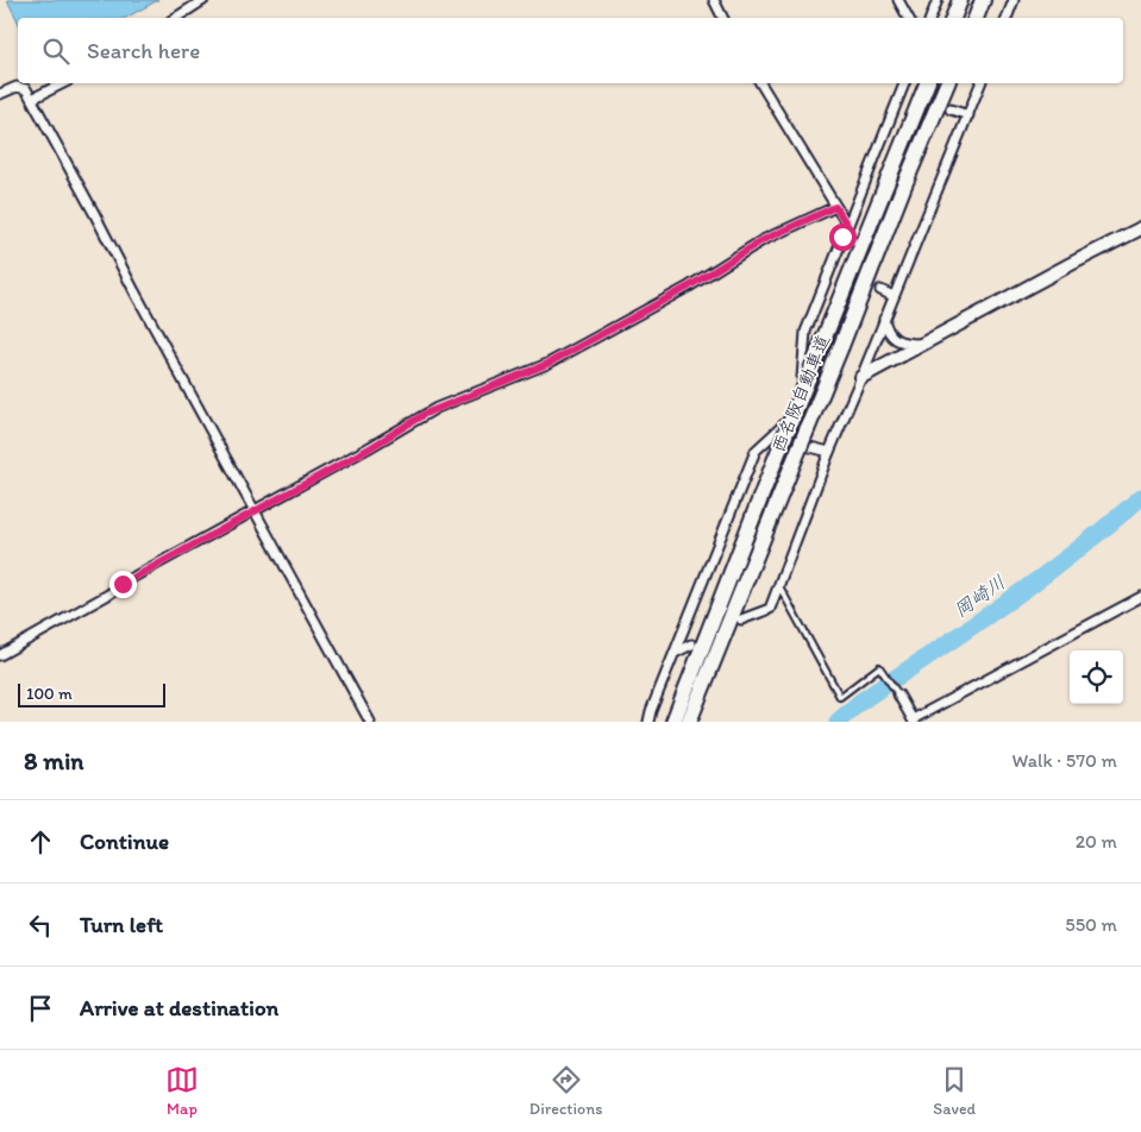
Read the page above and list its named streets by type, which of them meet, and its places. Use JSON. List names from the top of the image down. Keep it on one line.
{"streets":{"highway":["西名阪自動車道"]},"water":["岡崎川"],"scale_bar":"100 m","page":{"search":"Search here","scale":"100 m","heading":["8 min","Walk · 570 m"],"list":[["Continue","20 m"],["Turn left","550 m"],"Arrive at destination"],"nav":["Map","Directions","Saved"]}}
